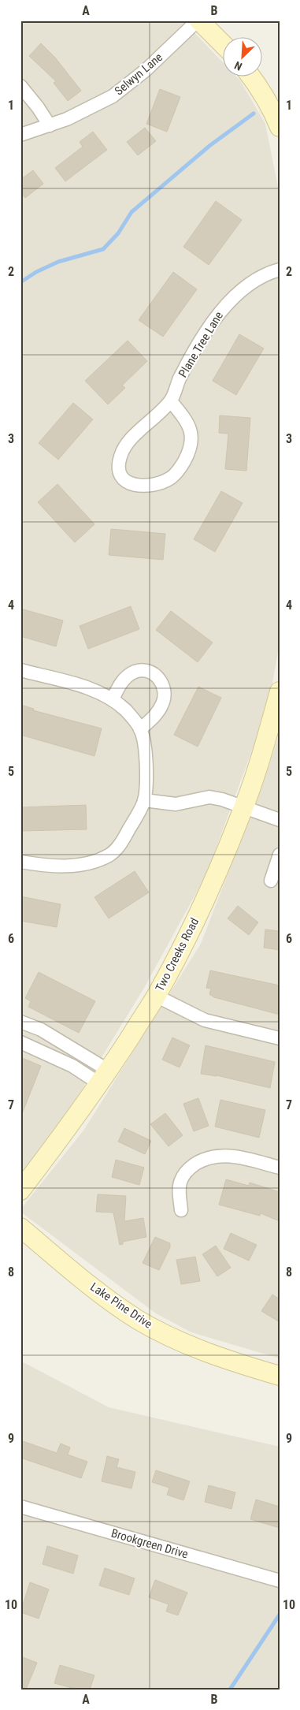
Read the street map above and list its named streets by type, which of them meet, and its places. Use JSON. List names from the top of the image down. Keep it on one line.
{"streets":{"street":["Selwyn Lane","Plane Tree Lane","Two Creeks Road","Lake Pine Drive","Brookgreen Drive"]},"north":"bottom left","grid":{"columns":["A","B"],"rows":["1","2","3","4","5","6","7","8","9","10"]}}
